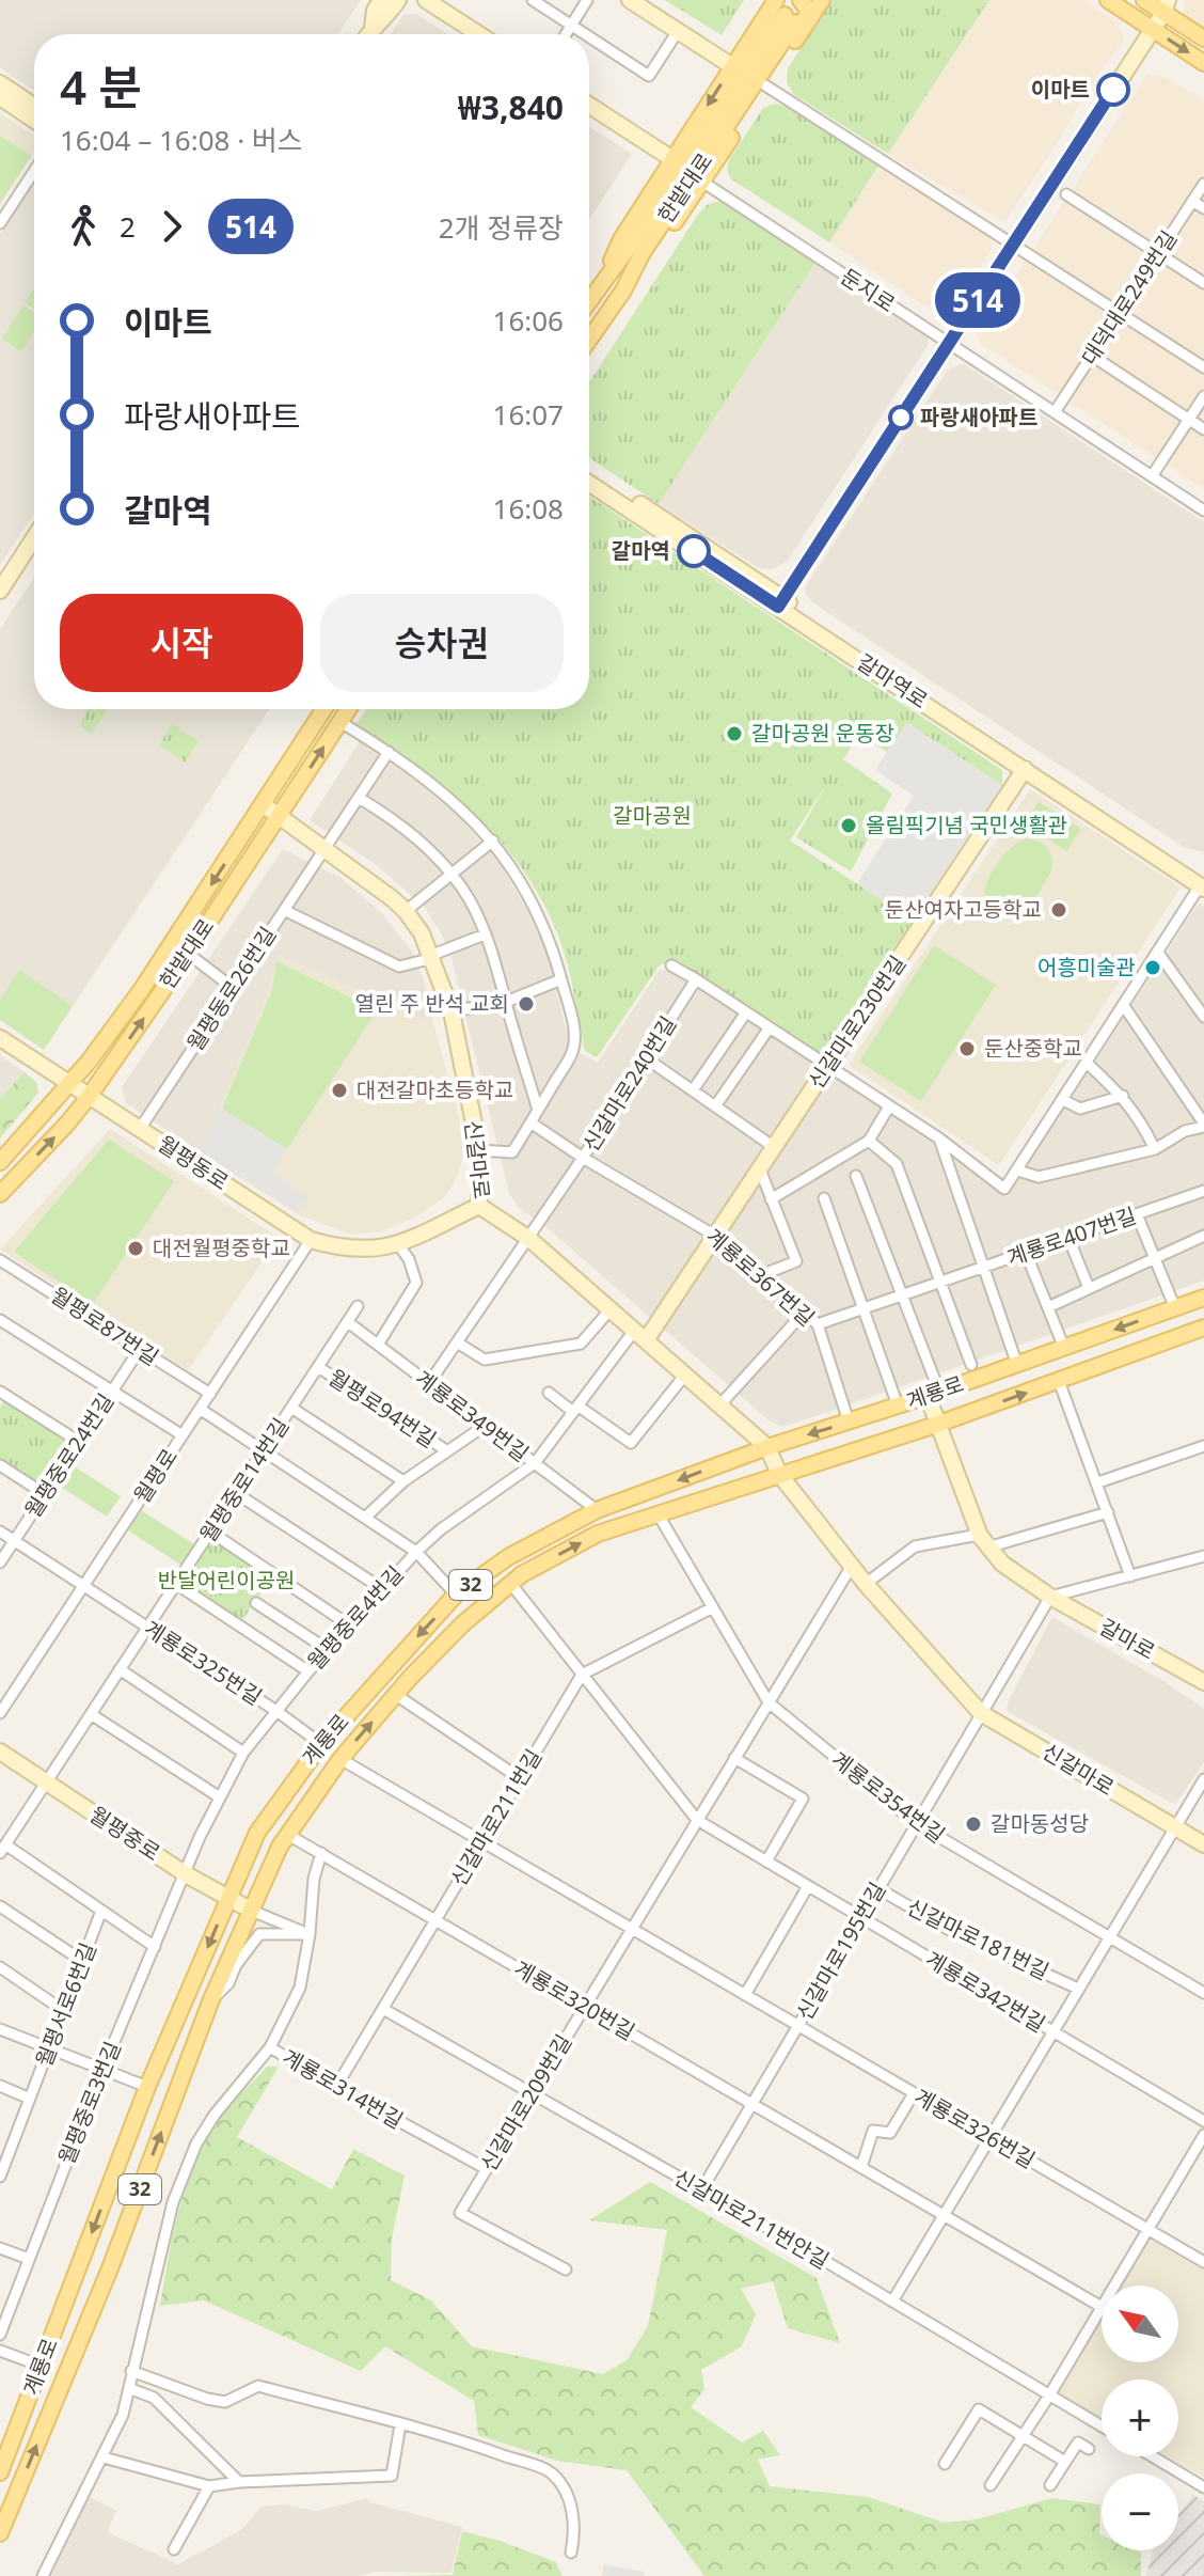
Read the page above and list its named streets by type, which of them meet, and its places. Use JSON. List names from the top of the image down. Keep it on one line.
{"streets":{"main road":["한밭대로","계룡로","32"],"street":["둔지로","대덕대로249번길","갈마역로","월평동로26번길","신갈마로230번길","신갈마로240번길","신갈마로","월평동로","계룡로407번길","계룡로367번길","월평로87번길","월평로94번길","계룡로349번길","월평중로24번길","월평로","월평중로14번길","월평중로4번길","갈마로","계룡로325번길","계룡로354번길","신갈마로211번길","월평중로","신갈마로181번길","신갈마로195번길","계룡로342번길","계룡로320번길","월평서로6번길","계룡로314번길","월평중로3번길","신갈마로209번길","계룡로326번길","신갈마로211번안길"]},"crossings":[["한밭대로","신갈마로"],["한밭대로","월평동로"],["둔지로","대덕대로249번길"],["갈마역로","신갈마로230번길"],["월평동로26번길","신갈마로"],["월평동로26번길","월평동로"],["신갈마로230번길","신갈마로"],["신갈마로230번길","계룡로367번길"],["신갈마로230번길","월평중로4번길"],["신갈마로240번길","신갈마로"],["신갈마로240번길","계룡로367번길"],["신갈마로","월평동로"],["신갈마로","계룡로"],["신갈마로","월평중로4번길"],["신갈마로","신갈마로195번길"],["신갈마로","신갈마로209번길"],["월평동로","월평로"],["계룡로407번길","계룡로367번길"],["계룡로367번길","계룡로"],["월평로87번길","월평중로24번길"],["월평로87번길","월평로"],["계룡로","계룡로349번길"],["계룡로","갈마로"],["계룡로","계룡로325번길"],["계룡로","계룡로354번길"],["계룡로","월평중로"],["계룡로","계룡로342번길"],["계룡로","계룡로320번길"],["계룡로","계룡로326번길"],["월평로94번길","월평중로14번길"],["계룡로349번길","월평중로14번길"],["계룡로349번길","월평중로4번길"],["월평중로24번길","계룡로325번길"],["월평로","계룡로325번길"],["월평중로14번길","계룡로325번길"],["월평중로14번길","월평중로"],["월평중로4번길","계룡로325번길"],["월평중로4번길","월평중로"],["월평중로4번길","월평중로3번길"],["계룡로354번길","신갈마로195번길"],["계룡로354번길","신갈마로209번길"],["신갈마로211번길","계룡로342번길"],["신갈마로211번길","계룡로320번길"],["신갈마로211번길","계룡로314번길"],["신갈마로211번길","계룡로326번길"],["신갈마로211번길","신갈마로211번안길"],["월평중로","월평중로3번길"],["신갈마로181번길","신갈마로195번길"],["신갈마로195번길","계룡로342번길"],["신갈마로195번길","계룡로320번길"],["신갈마로195번길","계룡로326번길"],["신갈마로195번길","신갈마로211번안길"],["계룡로342번길","신갈마로209번길"],["계룡로320번길","계룡로314번길"],["계룡로320번길","신갈마로209번길"],["계룡로314번길","신갈마로209번길"],["신갈마로209번길","계룡로326번길"],["신갈마로209번길","신갈마로211번안길"]],"parks":["갈마공원","반달어린이공원"],"places":["이마트","파랑새아파트","갈마역","갈마공원 운동장","올림픽기념 국민생활관","둔산여자고등학교","어흥미술관","열린 주 반석 교회","둔산중학교","대전갈마초등학교","대전월평중학교","갈마동성당"],"lines":["bus line 514"],"north":"top left","page":{"on_map":"514","heading":["4 분","16:04 – 16:08 · 버스","₩3,840"],"legs":["2","514","2개 정류장"],"list":[{"name":"이마트","value":"16:06"},{"name":"파랑새아파트","value":"16:07"},{"name":"갈마역","value":"16:08"}],"buttons":["시작","승차권"],"map_buttons":["+","−"]}}
